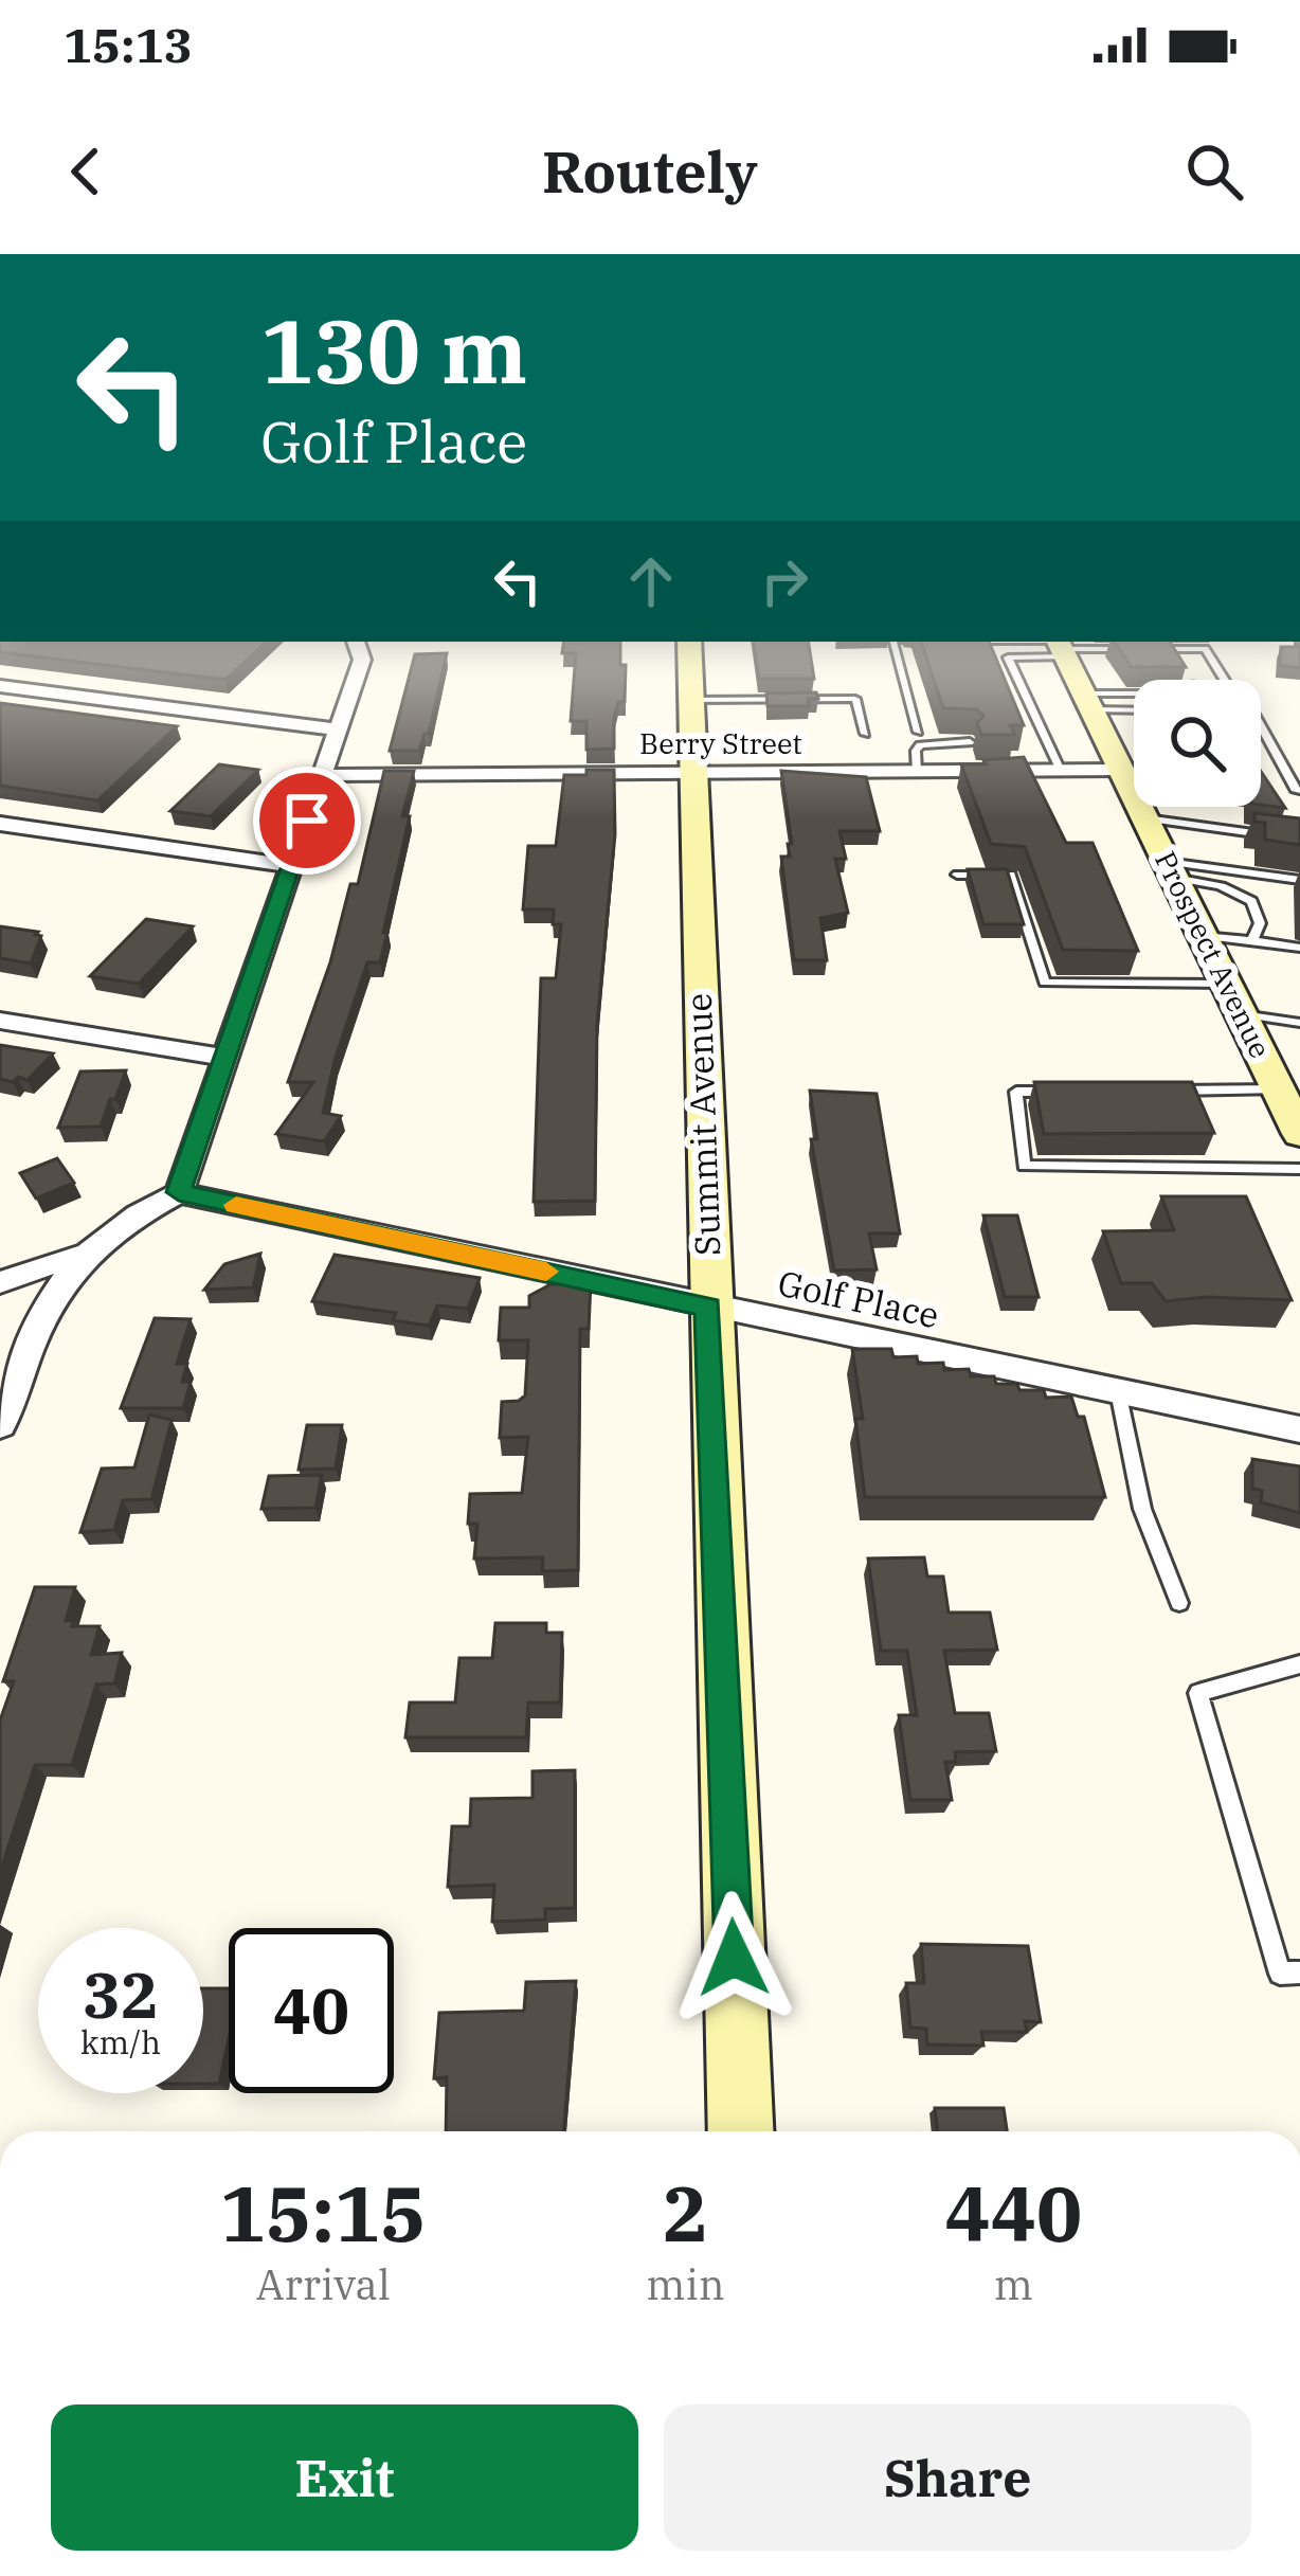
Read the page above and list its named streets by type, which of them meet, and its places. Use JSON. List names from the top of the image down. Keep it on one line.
{"streets":{"street":["Berry Street","Prospect Avenue","Summit Avenue","Golf Place"]},"crossings":[["Berry Street","Prospect Avenue"],["Berry Street","Summit Avenue"],["Summit Avenue","Golf Place"]],"page":{"status":"15:13","header":"Routely","turn":["130 m","Golf Place"],"speed":"32 km/h","limit":"40","eta":["15:15","Arrival","2","min","440","m"],"buttons":["Exit","Share"]}}
